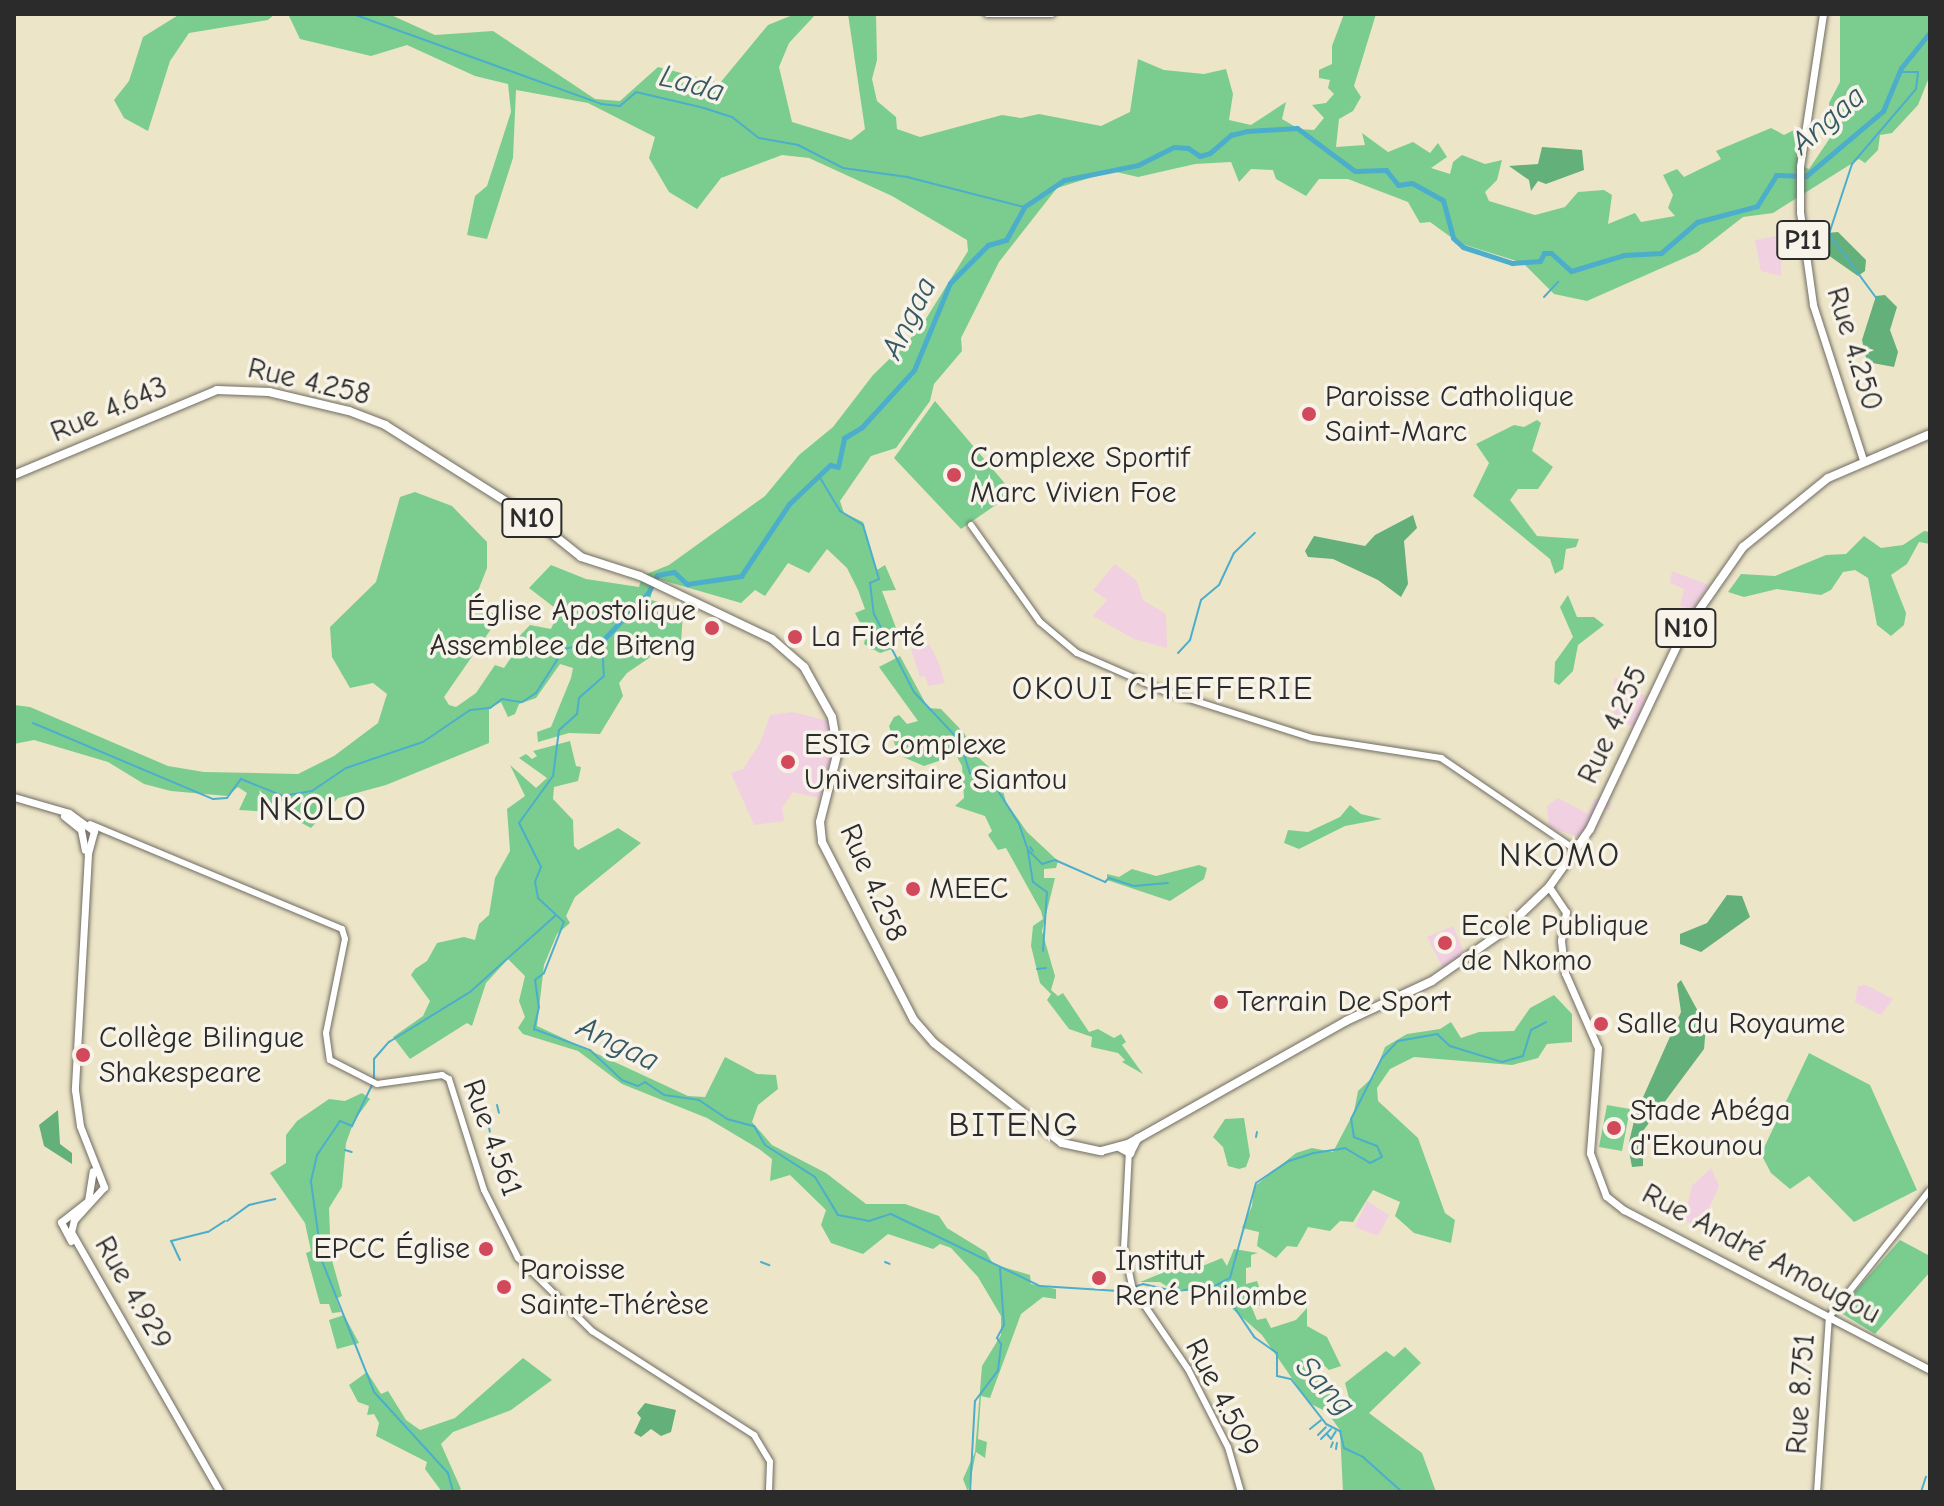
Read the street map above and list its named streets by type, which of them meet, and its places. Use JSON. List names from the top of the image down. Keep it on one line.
{"streets":{"highway":["Rue 4.258","Rue 4.643","N10","Rue 4.255"],"main road":["P11","Rue 4.250","Rue 4.561","Rue André Amougou","Rue 4.929","Rue 8.751","Rue 4.509"]},"crossings":[["Rue 4.250","N10"],["Rue 4.250","Rue 4.255"],["Rue 4.258","Rue 4.643"],["Rue 4.258","Rue 4.255"],["Rue 4.258","Rue André Amougou"],["Rue 4.258","Rue 4.509"],["N10","Rue 4.255"],["Rue 4.255","Rue André Amougou"],["Rue André Amougou","Rue 8.751"]],"districts":["OKOUI CHEFFERIE","NKOLO","NKOMO","BITENG"],"water":["Lada","Angaa","Sang"],"places":["Paroisse Catholique Saint-Marc","Complexe Sportif Marc Vivien Foe","Église Apostolique Assemblee de Biteng","La Fierté","ESIG Complexe Universitaire Siantou","MEEC","Ecole Publique de Nkomo","Terrain De Sport","Salle du Royaume","Collège Bilingue Shakespeare","Stade Abéga d'Ekounou","EPCC Église","Institut René Philombe","Paroisse Sainte-Thérèse"]}
